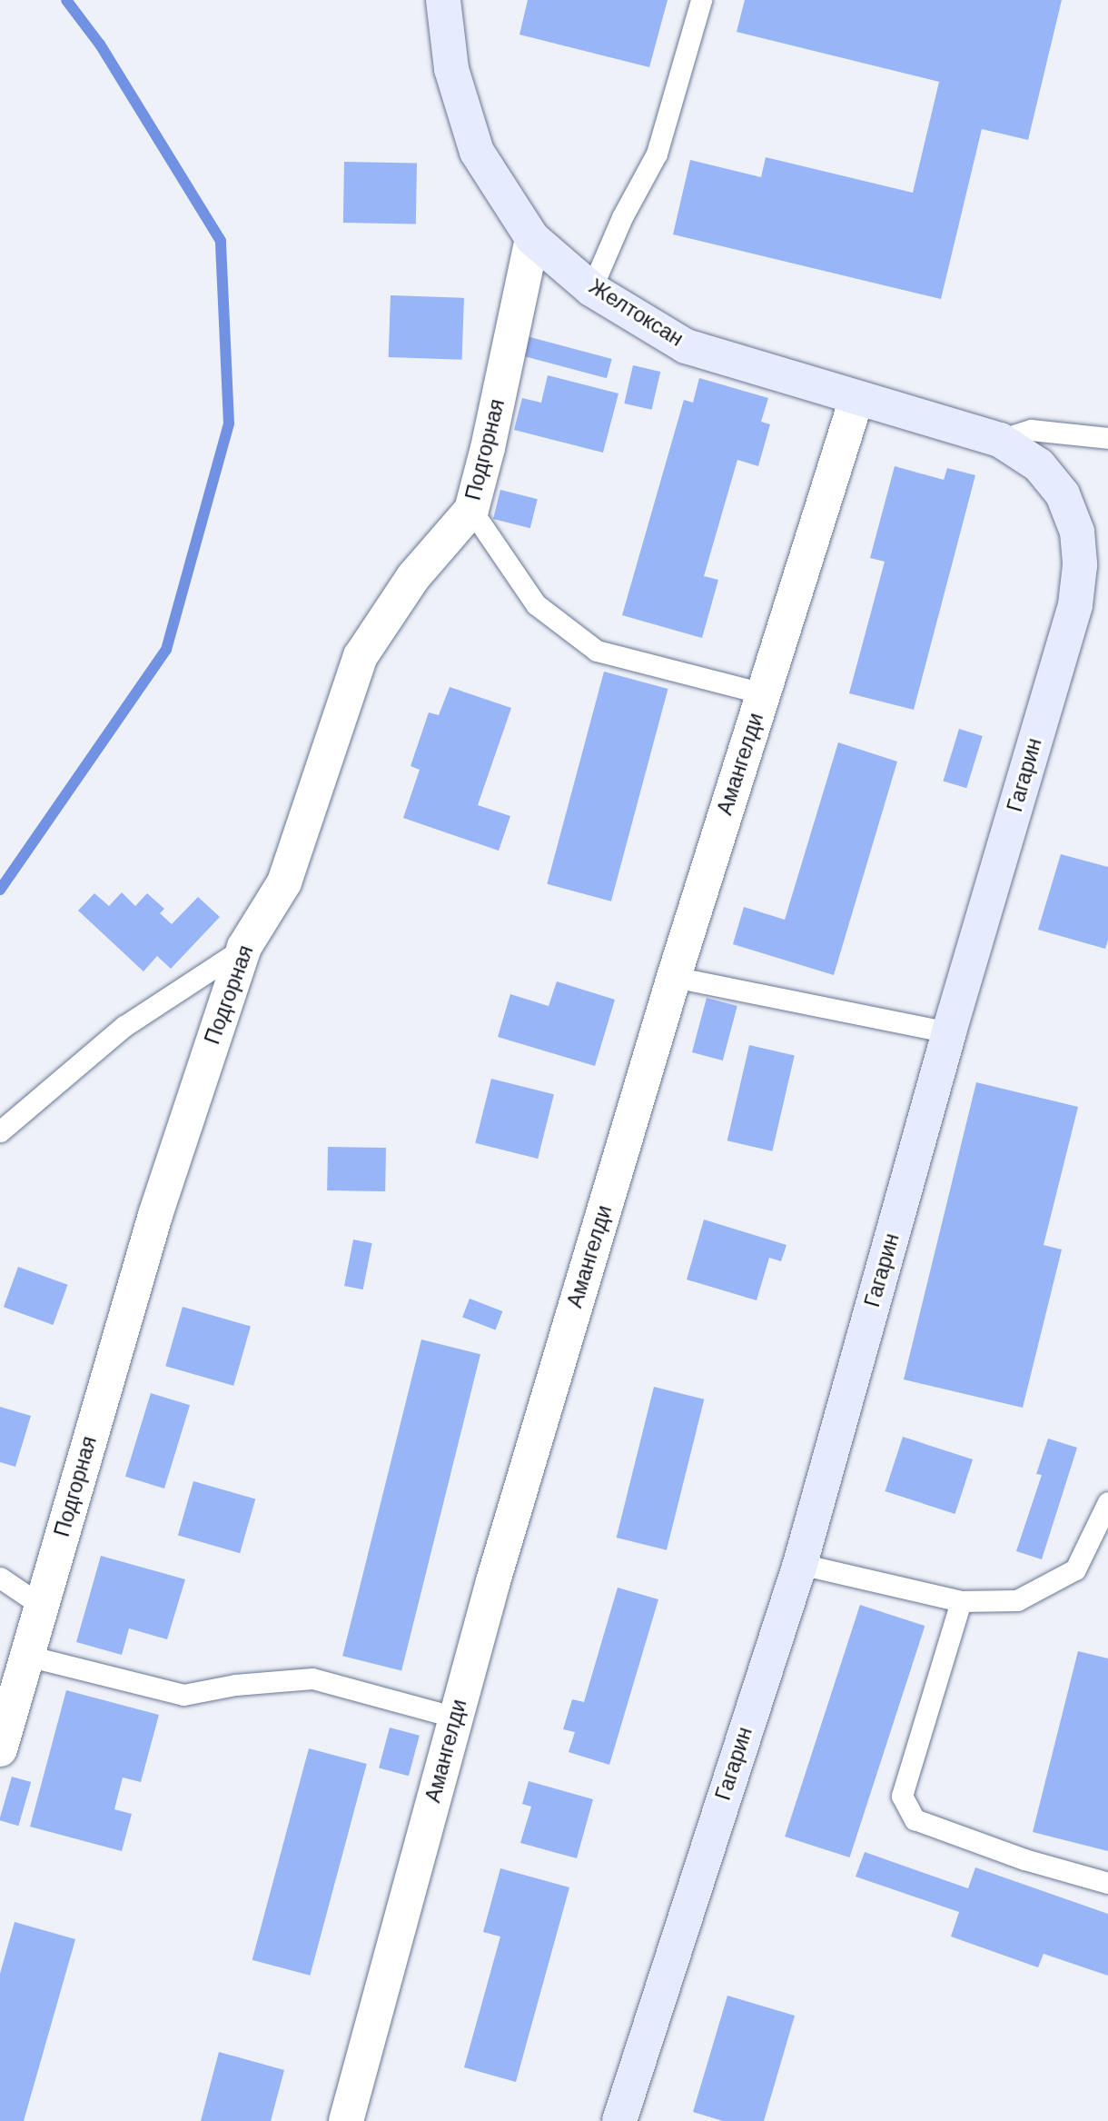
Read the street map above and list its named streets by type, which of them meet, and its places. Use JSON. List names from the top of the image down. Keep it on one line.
{"streets":{"main road":["Желтоксан","Гагарин"],"street":["Подгорная","Амангелди"]},"crossings":[["Желтоксан","Подгорная"],["Желтоксан","Амангелди"],["Желтоксан","Гагарин"]]}
